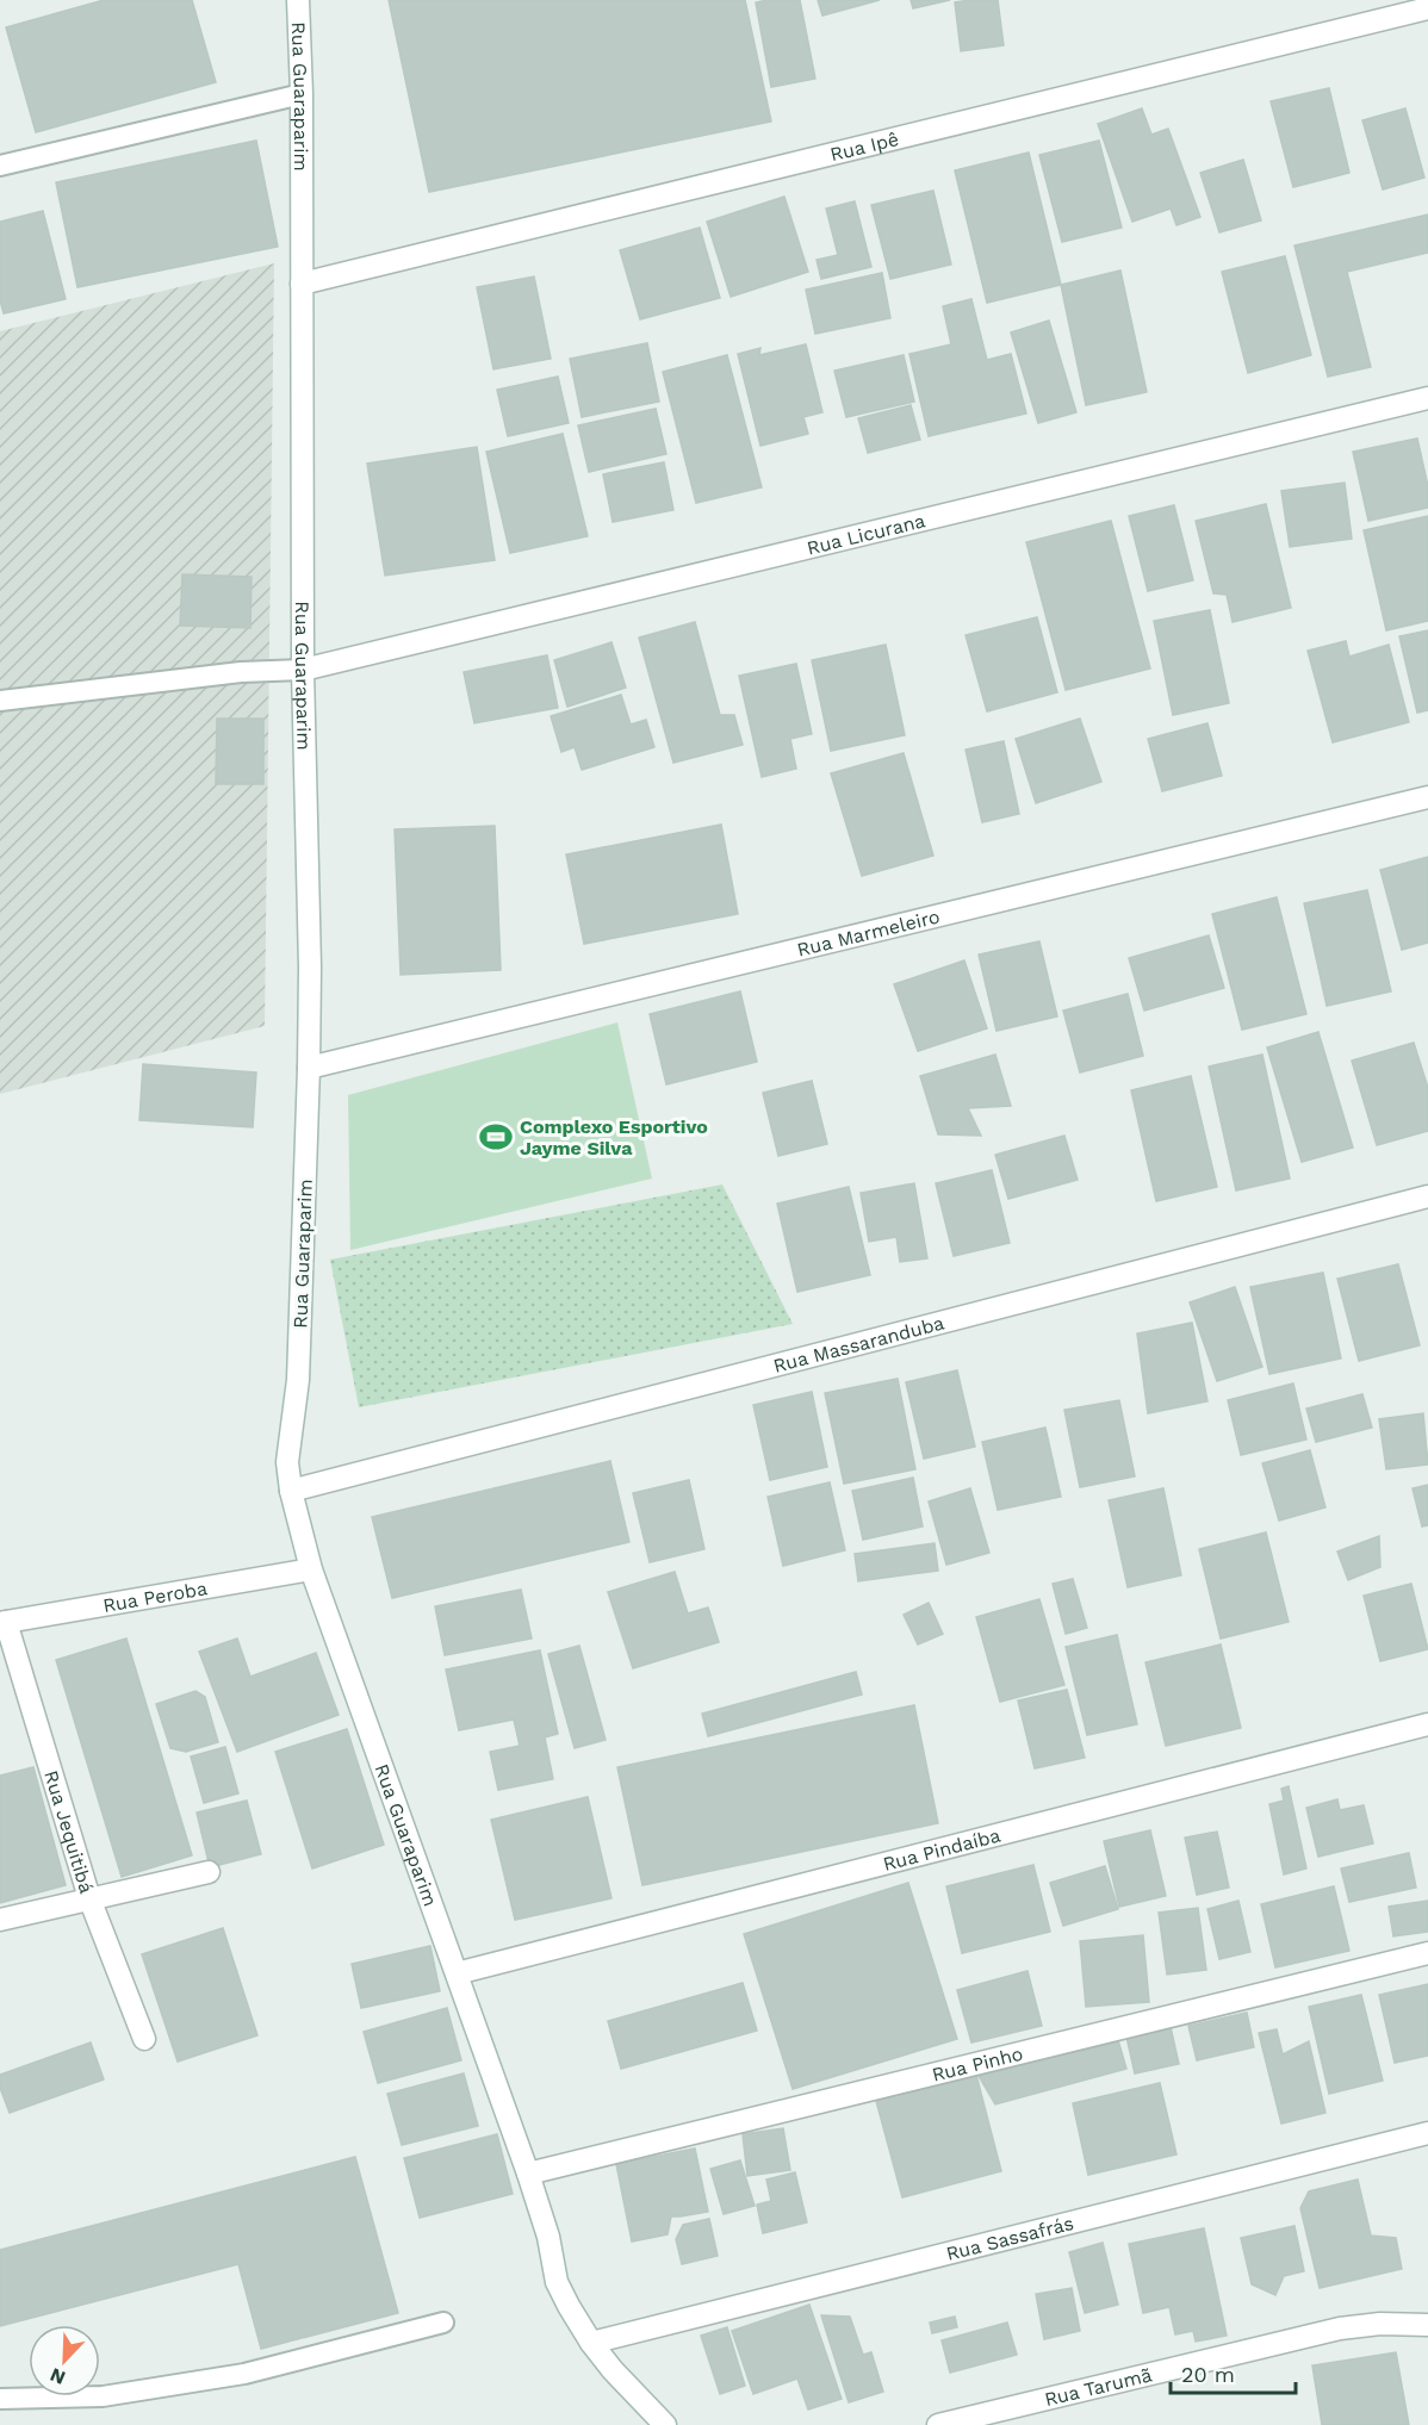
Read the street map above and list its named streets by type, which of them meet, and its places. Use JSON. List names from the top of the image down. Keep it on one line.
{"streets":{"street":["Rua Guaraparim","Rua Ipê","Rua Licurana","Rua Marmeleiro","Rua Massaranduba","Rua Peroba","Rua Jequitibá","Rua Pindaíba","Rua Pinho","Rua Sassafrás","Rua Tarumã"]},"crossings":[["Rua Guaraparim","Rua Ipê"],["Rua Guaraparim","Rua Licurana"],["Rua Guaraparim","Rua Marmeleiro"],["Rua Guaraparim","Rua Massaranduba"],["Rua Guaraparim","Rua Peroba"],["Rua Guaraparim","Rua Pindaíba"],["Rua Guaraparim","Rua Pinho"],["Rua Guaraparim","Rua Sassafrás"],["Rua Peroba","Rua Jequitibá"]],"places":{"sports":["Complexo Esportivo Jayme Silva"]},"scale_bar":"20 m","north":"bottom left"}
